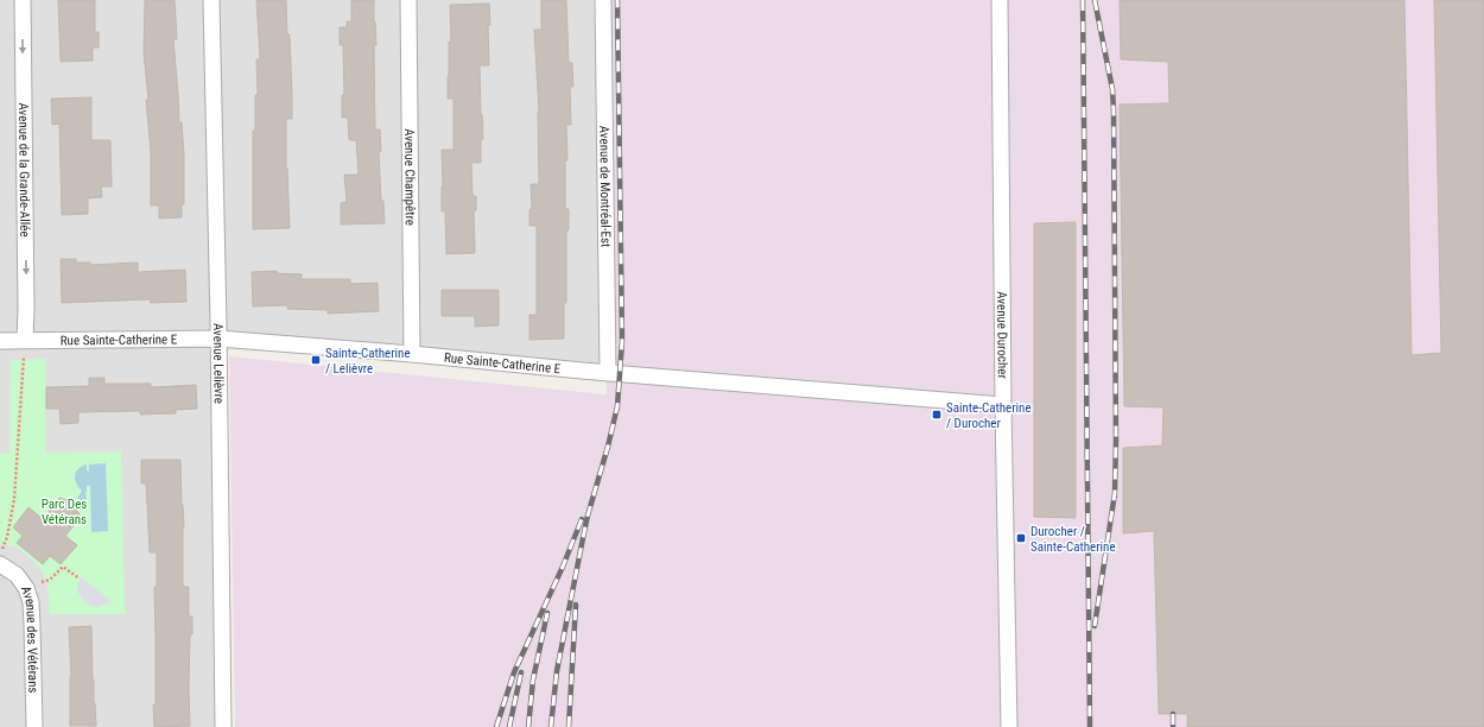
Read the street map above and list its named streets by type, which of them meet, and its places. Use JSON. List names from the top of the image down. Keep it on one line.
{"streets":{"street":["Avenue de la Grande-Allée","Avenue Champêtre","Avenue de Montréal-Est","Avenue Durocher","Rue Sainte-Catherine E","Avenue Lelièvre","Avenue des Vétérans"]},"crossings":[["Avenue de la Grande-Allée","Rue Sainte-Catherine E"],["Avenue Champêtre","Rue Sainte-Catherine E"],["Avenue de Montréal-Est","Rue Sainte-Catherine E"],["Avenue Durocher","Rue Sainte-Catherine E"],["Rue Sainte-Catherine E","Avenue Lelièvre"]],"one_way":["Avenue de la Grande-Allée"],"parks":["Parc Des Vétérans"],"places":{"transit":["Sainte-Catherine / Lelièvre","Sainte-Catherine / Durocher","Durocher / Sainte-Catherine"]}}
